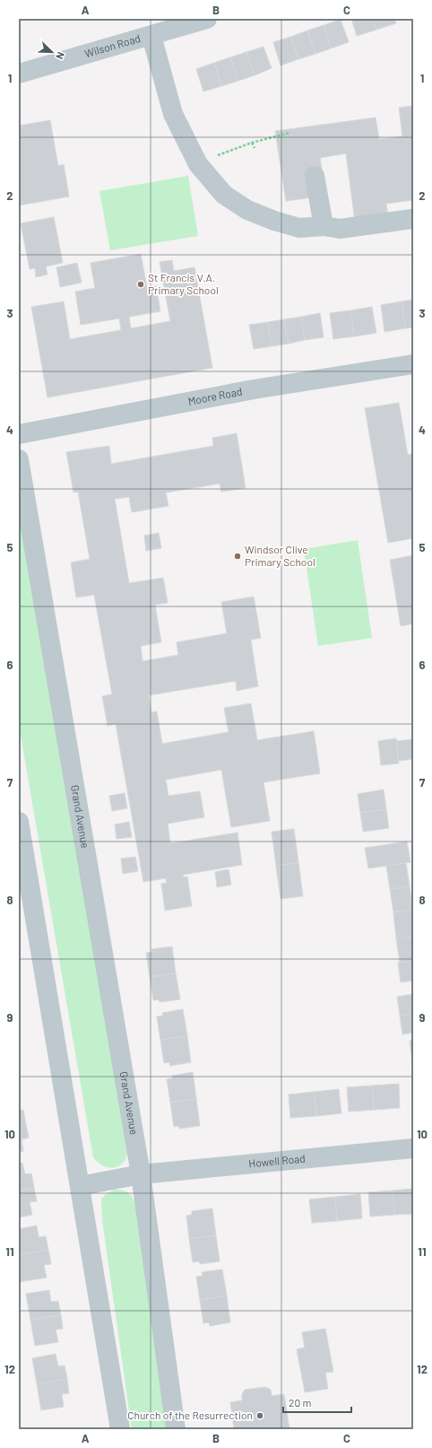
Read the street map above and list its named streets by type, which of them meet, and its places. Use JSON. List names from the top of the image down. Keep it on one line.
{"streets":{"street":["Wilson Road","Moore Road","Grand Avenue","Howell Road"]},"crossings":[["Grand Avenue","Howell Road"]],"places":["St Francis V.A. Primary School","Windsor Clive Primary School","Church of the Resurrection"],"scale_bar":"20 m","north":"bottom right","grid":{"columns":["A","B","C"],"rows":["1","2","3","4","5","6","7","8","9","10","11","12"]}}
